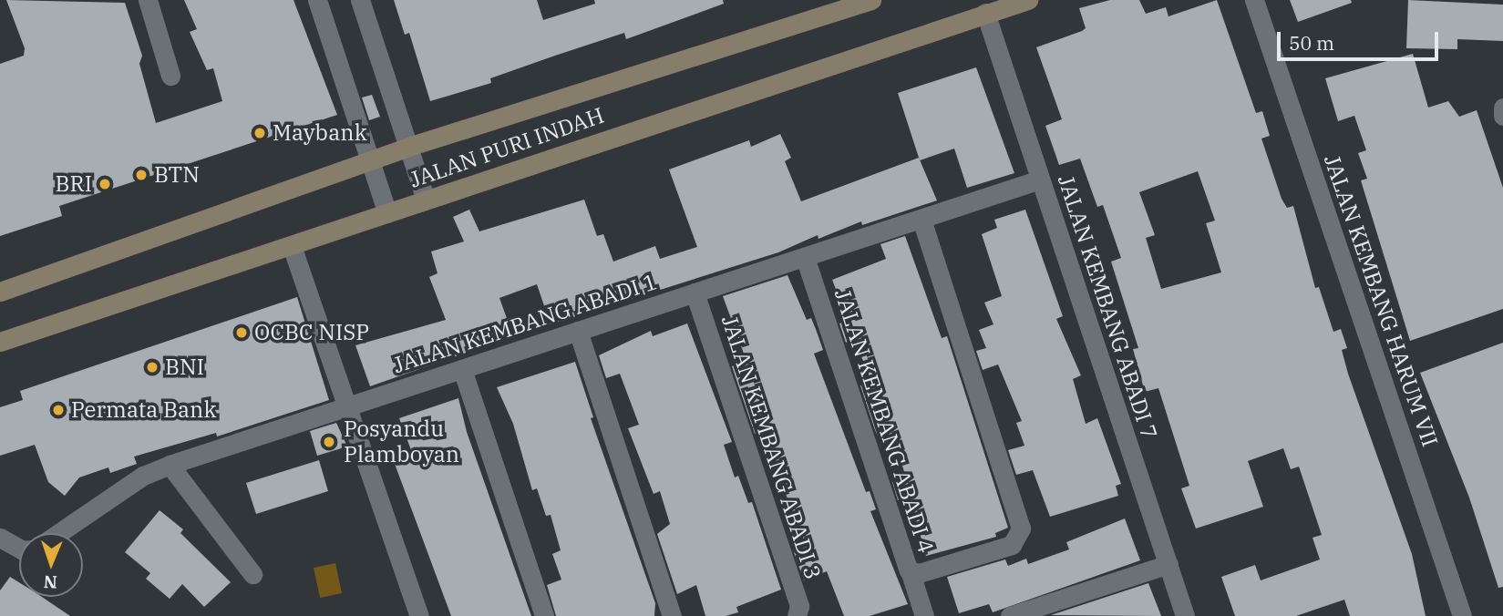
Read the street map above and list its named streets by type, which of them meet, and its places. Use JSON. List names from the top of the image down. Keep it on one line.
{"streets":{"main road":["JALAN PURI INDAH"],"street":["JALAN KEMBANG HARUM VII","JALAN KEMBANG ABADI 7","JALAN KEMBANG ABADI 1","JALAN KEMBANG ABADI 4","JALAN KEMBANG ABADI 3"]},"crossings":[["JALAN PURI INDAH","JALAN KEMBANG ABADI 7"],["JALAN KEMBANG ABADI 7","JALAN KEMBANG ABADI 1"],["JALAN KEMBANG ABADI 1","JALAN KEMBANG ABADI 4"],["JALAN KEMBANG ABADI 1","JALAN KEMBANG ABADI 3"]],"places":["Maybank","BTN","BRI","OCBC NISP","BNI","Permata Bank","Posyandu Plamboyan"],"scale_bar":"50 m","north":"bottom"}
